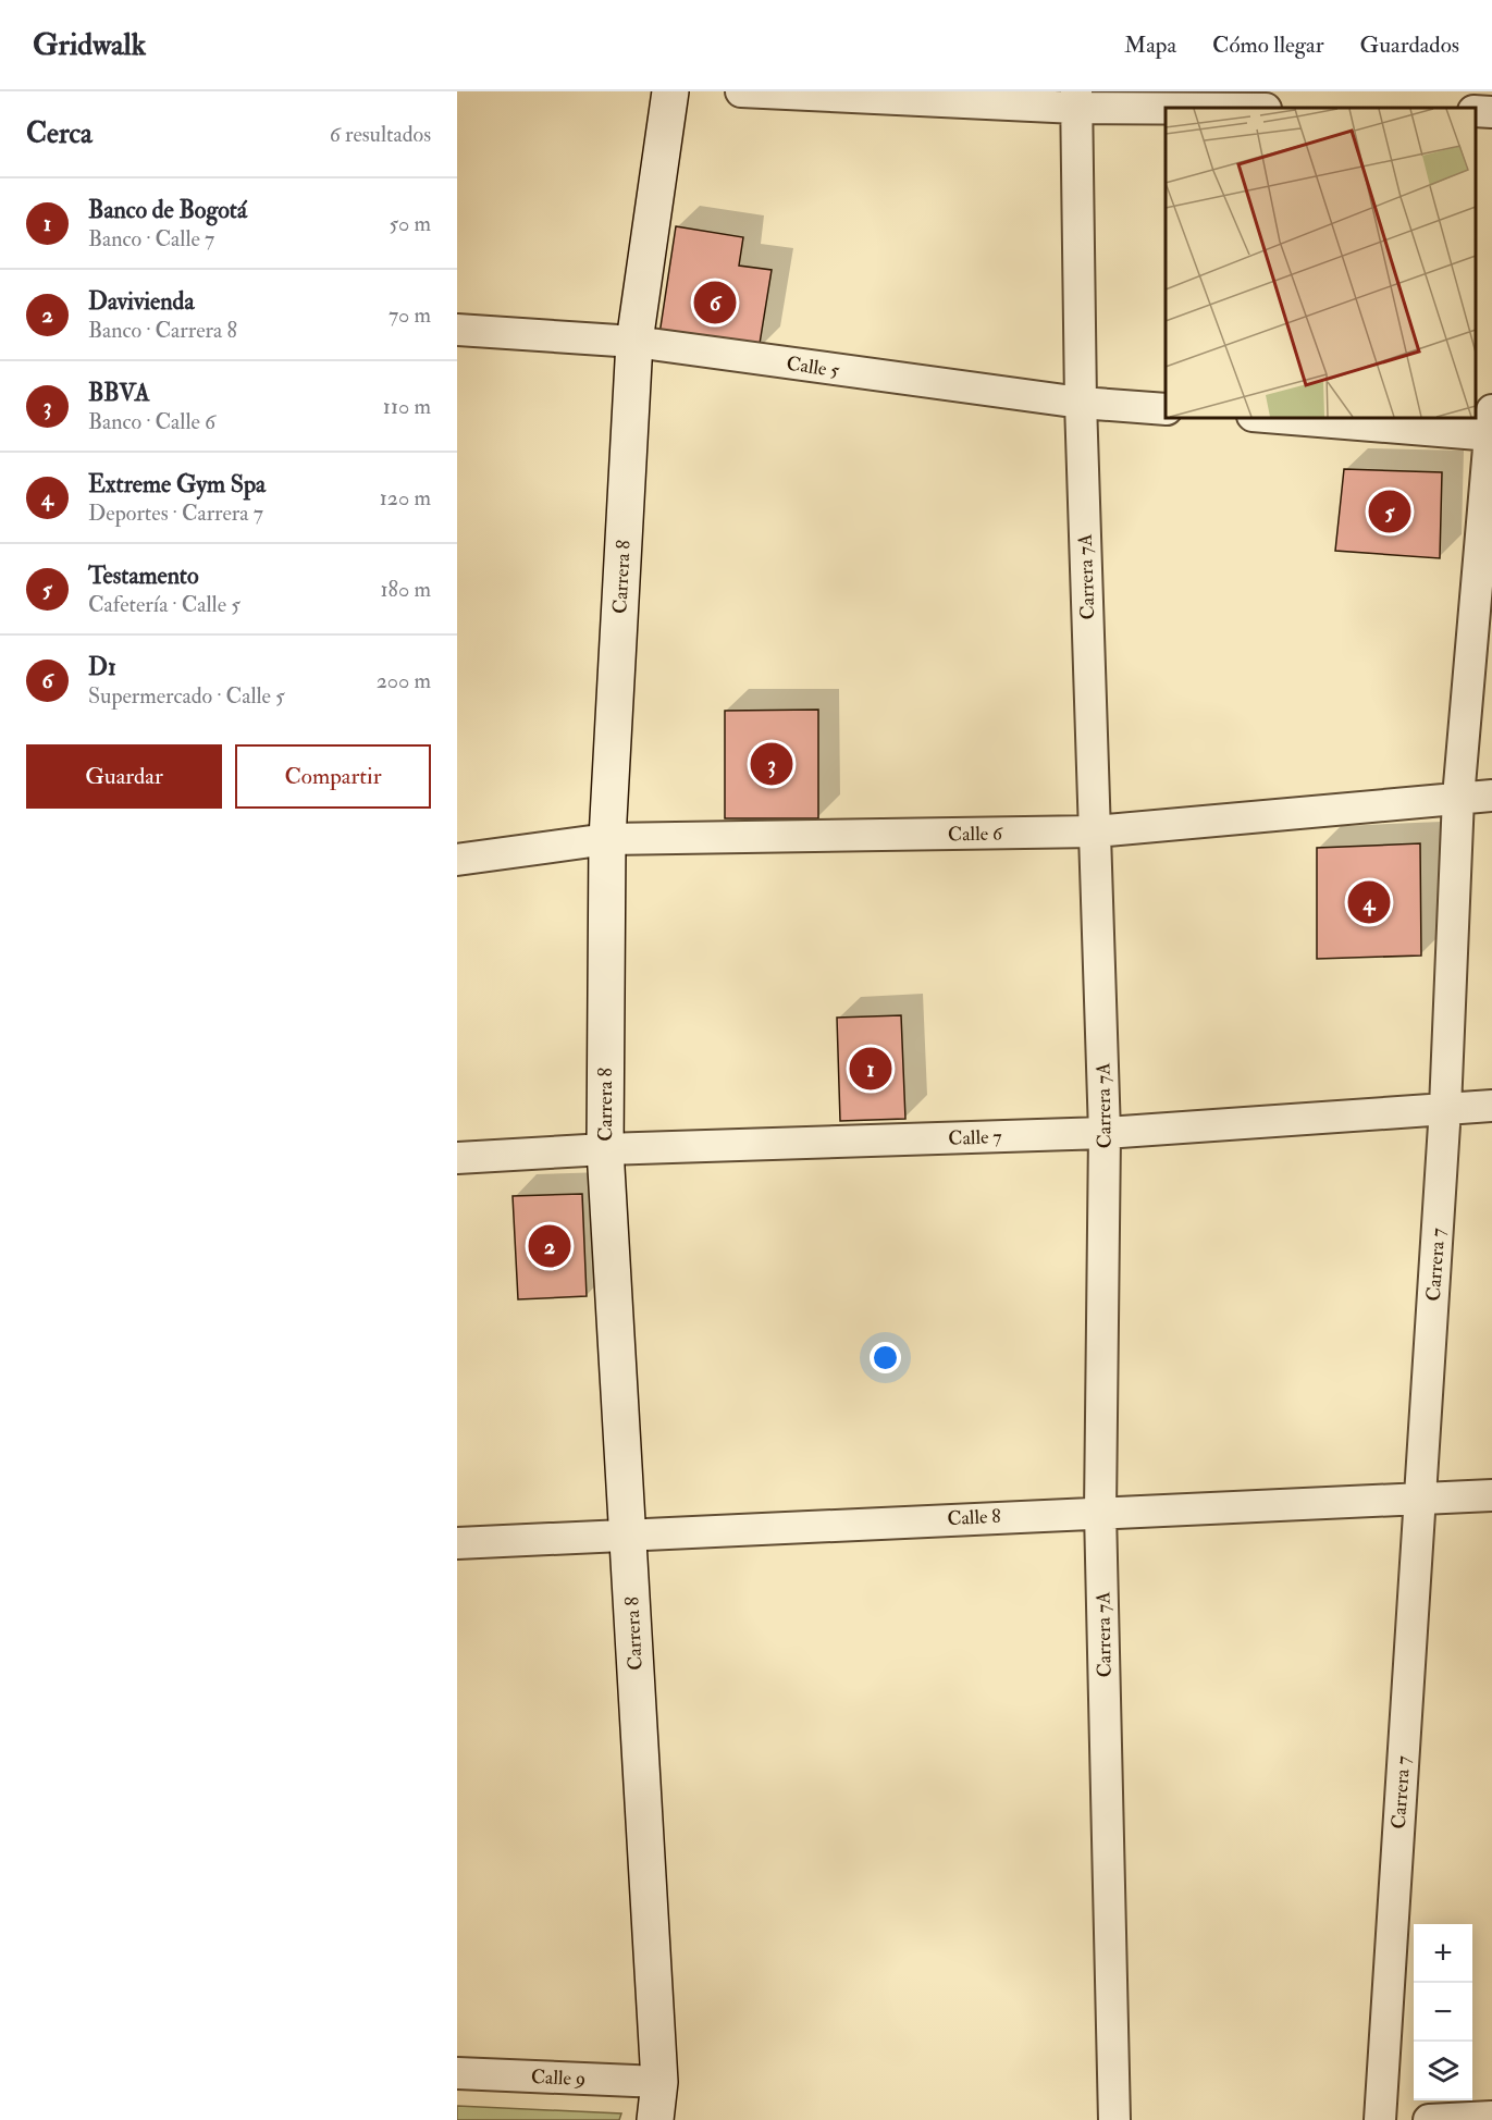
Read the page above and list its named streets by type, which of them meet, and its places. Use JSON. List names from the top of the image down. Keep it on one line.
{"streets":{"main road":["Carrera 8"],"street":["Calle 5","Carrera 7A","Calle 6","Calle 7","Carrera 7","Calle 8","Calle 9"]},"crossings":[["Calle 5","Carrera 8"],["Calle 5","Carrera 7A"],["Carrera 8","Calle 6"],["Carrera 8","Calle 7"],["Carrera 8","Calle 8"],["Carrera 8","Calle 9"],["Carrera 7A","Calle 6"],["Carrera 7A","Calle 7"],["Carrera 7A","Calle 8"],["Calle 6","Carrera 7"],["Calle 7","Carrera 7"],["Carrera 7","Calle 8"]],"page":{"header":"Gridwalk","nav":["Mapa","Cómo llegar","Guardados"],"heading":["Cerca","6 resultados"],"list":[{"mark":"1","name":"Banco de Bogotá","note":"Banco · Calle 7","value":"50 m"},{"mark":"2","name":"Davivienda","note":"Banco · Carrera 8","value":"70 m"},{"mark":"3","name":"BBVA","note":"Banco · Calle 6","value":"110 m"},{"mark":"4","name":"Extreme Gym Spa","note":"Deportes · Carrera 7","value":"120 m"},{"mark":"5","name":"Testamento","note":"Cafetería · Calle 5","value":"180 m"},{"mark":"6","name":"D1","note":"Supermercado · Calle 5","value":"200 m"}],"pins":["6","5","3","4","1","2"],"buttons":["Guardar","Compartir"],"map_buttons":["+","−"]}}
